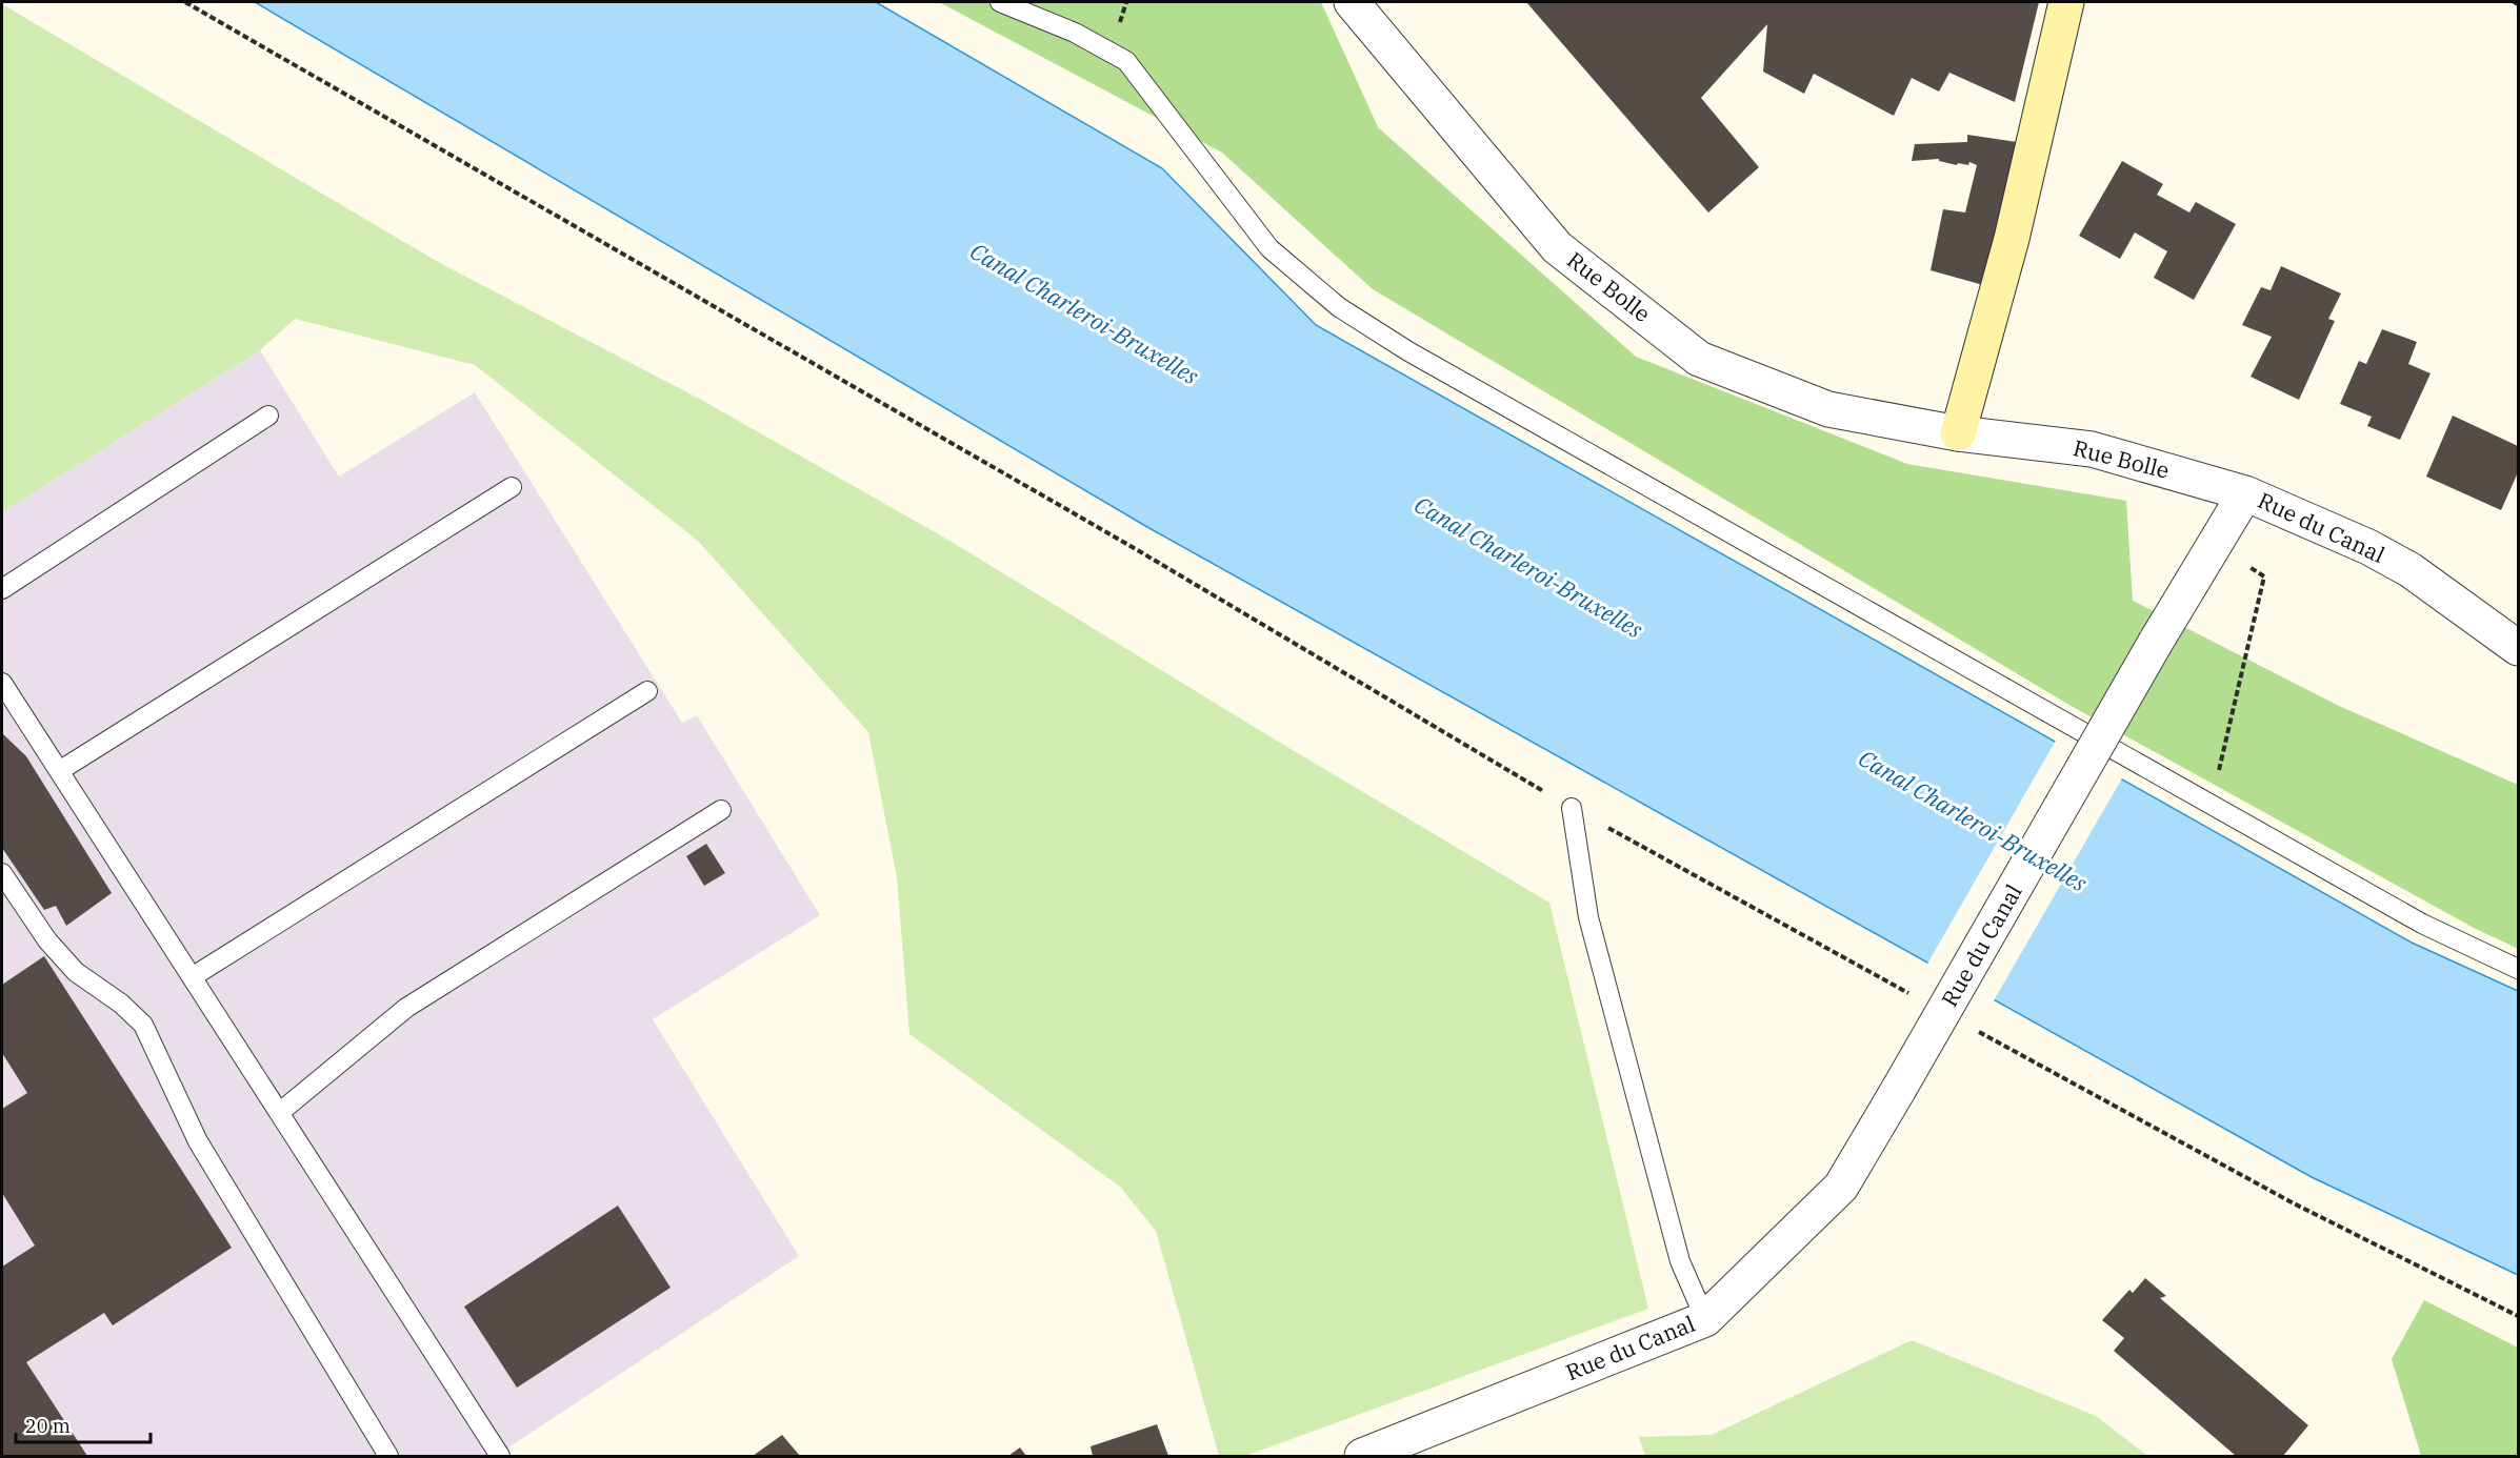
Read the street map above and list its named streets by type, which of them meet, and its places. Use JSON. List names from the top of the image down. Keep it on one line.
{"streets":{"street":["Rue Bolle","Rue du Canal"]},"crossings":[["Rue Bolle","Rue du Canal"]],"water":["Canal Charleroi-Bruxelles"],"scale_bar":"20 m"}
